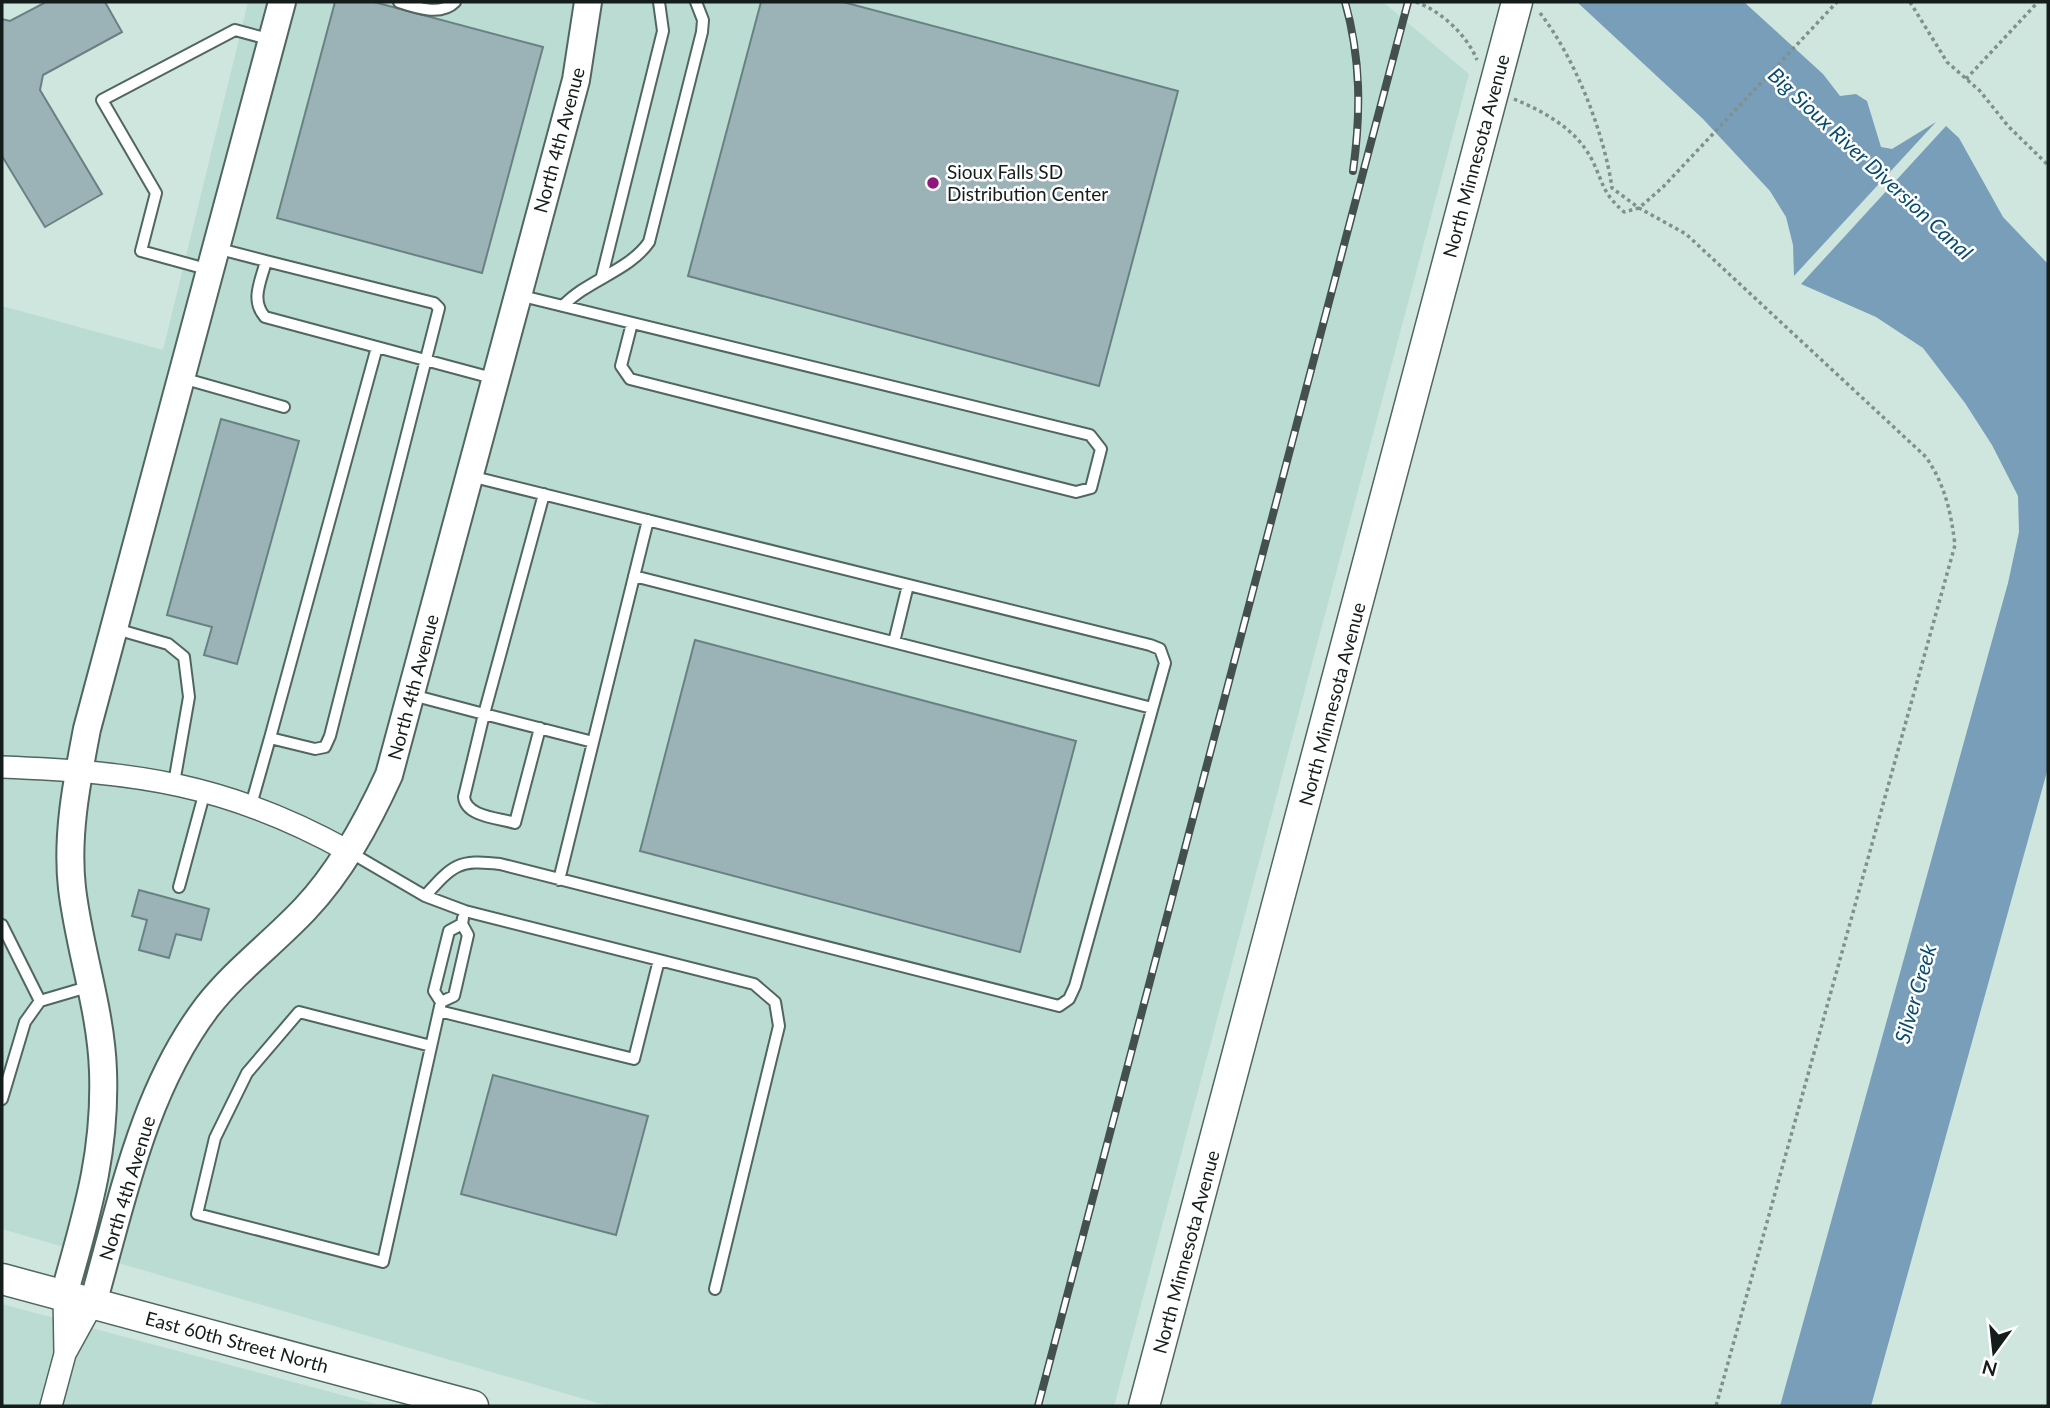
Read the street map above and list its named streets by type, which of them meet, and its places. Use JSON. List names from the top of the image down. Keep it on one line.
{"streets":{"main road":["North Minnesota Avenue","East 60th Street North"],"street":["North 4th Avenue"]},"crossings":[["North 4th Avenue","East 60th Street North"]],"water":["Big Sioux River Diversion Canal","Silver Creek"],"places":["Sioux Falls SD Distribution Center"],"north":"bottom"}
